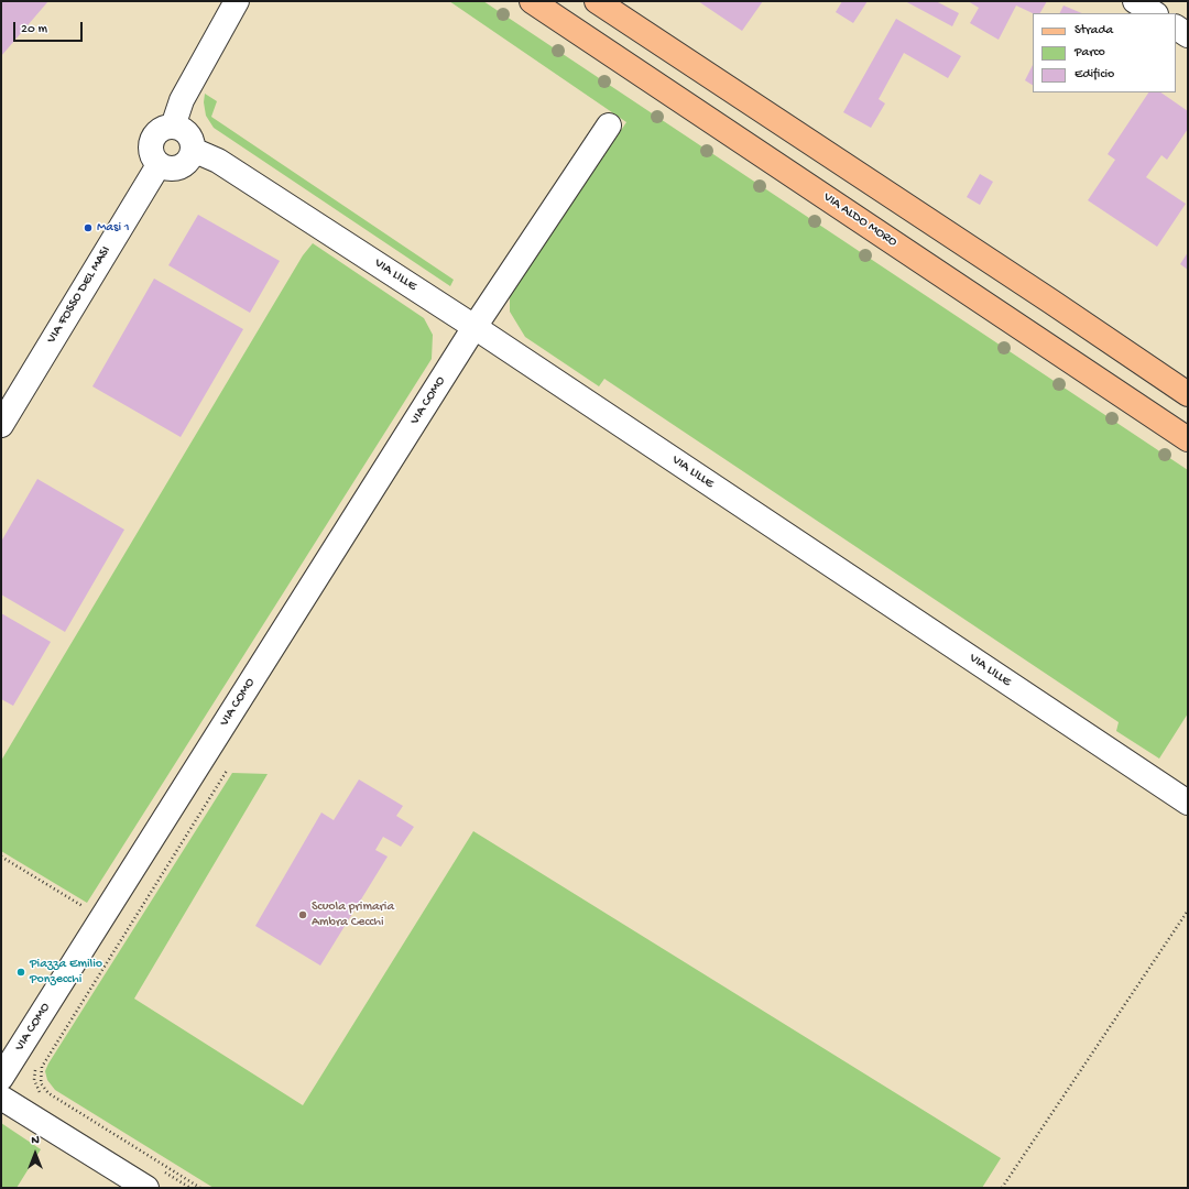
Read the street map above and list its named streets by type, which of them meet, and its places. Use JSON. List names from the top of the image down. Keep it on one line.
{"streets":{"main road":["VIA ALDO MORO"],"street":["VIA LILLE","VIA FOSSO DEL MASI","VIA COMO"]},"crossings":[["VIA LILLE","VIA FOSSO DEL MASI"],["VIA LILLE","VIA COMO"]],"places":["Masi 1","Scuola primaria Ambra Cecchi","Piazza Emilio Ponzecchi"],"legend":["Strada","Parco","Edificio"],"scale_bar":"20 m","north":"top"}
